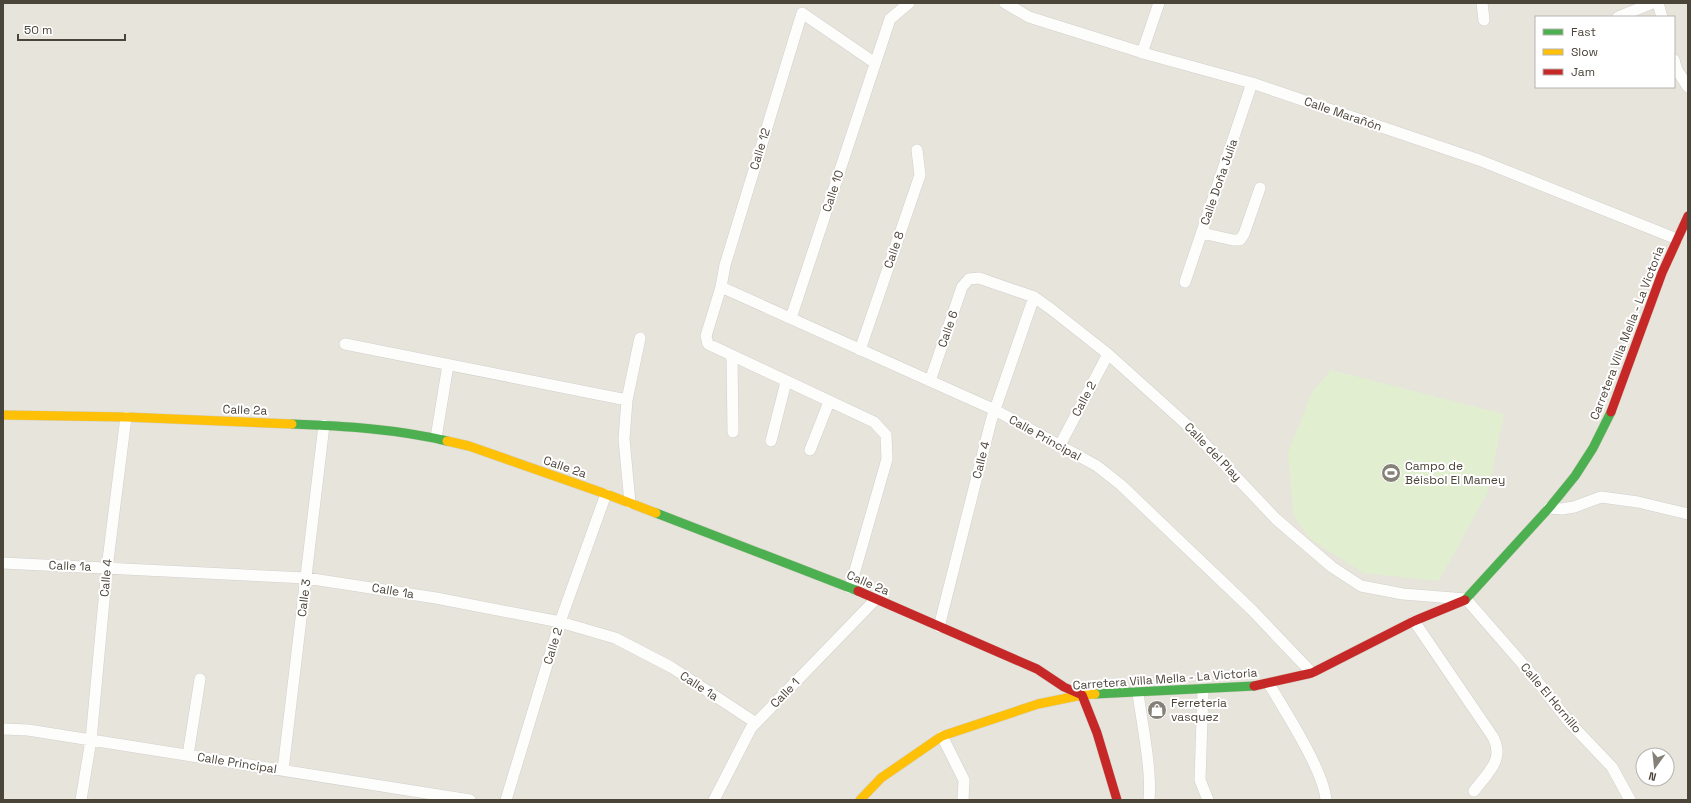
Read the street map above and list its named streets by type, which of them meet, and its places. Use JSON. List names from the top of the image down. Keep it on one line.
{"streets":{"street":["Calle Marañón","Calle 12","Calle Doña Julia","Calle 10","Calle 8","Calle 6","Carretera Villa Mella - La Victoria","Calle 2","Calle 2a","Calle Principal","Calle del Play","Calle 4","Calle 1a","Calle 3","Calle 1","Calle El Hornillo"]},"crossings":[["Calle Marañón","Calle Doña Julia"],["Calle Marañón","Carretera Villa Mella - La Victoria"],["Calle 12","Calle 10"],["Calle 12","Calle 2a"],["Calle 12","Calle Principal"],["Calle 10","Calle Principal"],["Calle 8","Calle Principal"],["Calle 6","Calle Principal"],["Calle 6","Calle del Play"],["Carretera Villa Mella - La Victoria","Calle 2a"],["Carretera Villa Mella - La Victoria","Calle Principal"],["Carretera Villa Mella - La Victoria","Calle del Play"],["Carretera Villa Mella - La Victoria","Calle El Hornillo"],["Calle 2","Calle 2a"],["Calle 2","Calle Principal"],["Calle 2","Calle del Play"],["Calle 2","Calle 1a"],["Calle 2a","Calle 4"],["Calle 2a","Calle 3"],["Calle 2a","Calle 1"],["Calle Principal","Calle 4"],["Calle Principal","Calle 3"],["Calle del Play","Calle 4"],["Calle del Play","Calle El Hornillo"],["Calle 4","Calle 1a"],["Calle 1a","Calle 3"],["Calle 1a","Calle 1"]],"places":{"sports":["Campo de Béisbol El Mamey"],"shop":["Ferreteria vasquez"]},"legend":["Fast","Slow","Jam"],"scale_bar":"50 m","north":"bottom"}
